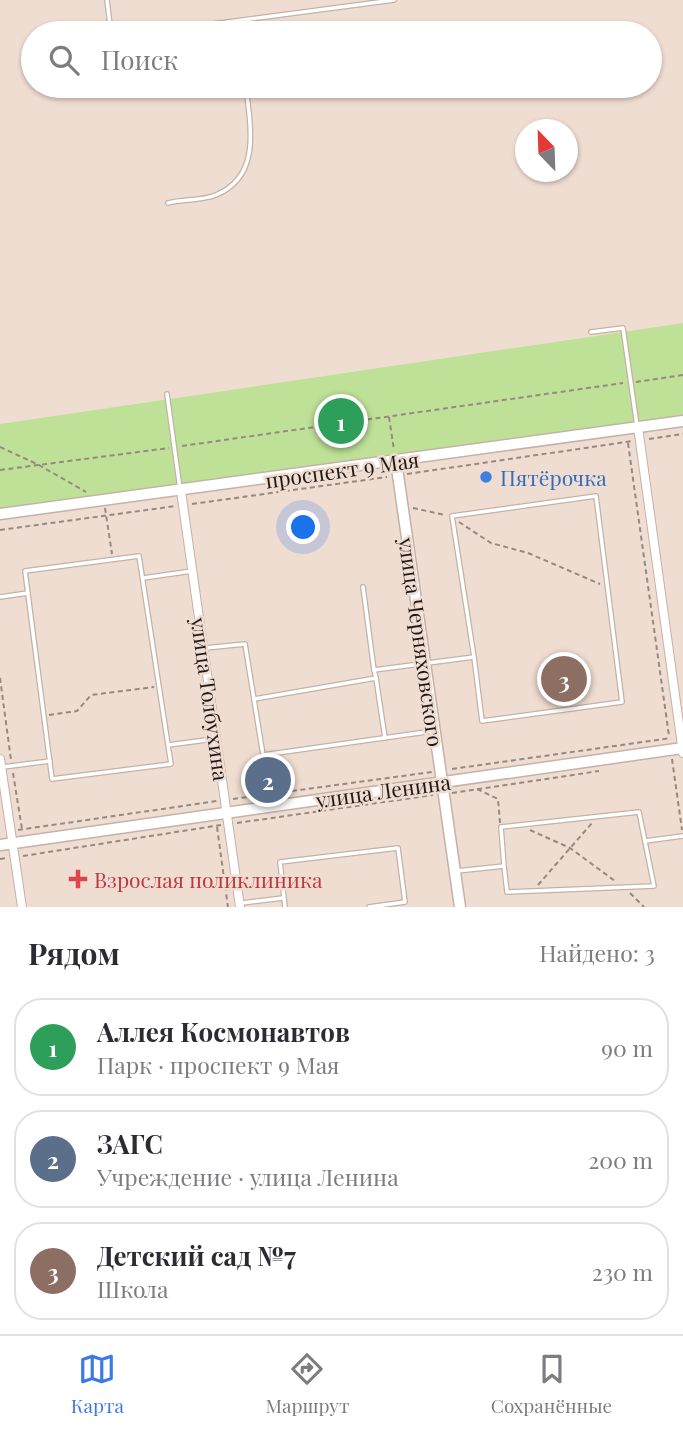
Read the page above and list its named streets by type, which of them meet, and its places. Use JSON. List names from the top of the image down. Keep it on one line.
{"streets":{"street":["проспект 9 Мая","улица Черняховского","улица Толбухина","улица Ленина"]},"crossings":[["проспект 9 Мая","улица Черняховского"],["проспект 9 Мая","улица Толбухина"],["улица Черняховского","улица Ленина"],["улица Толбухина","улица Ленина"]],"places":{"other":["Пятёрочка"],"health":["Взрослая поликлиника"]},"north":"top left","page":{"search":"Поиск","pins":["1","3","2"],"heading":["Рядом","Найдено: 3"],"list":[{"mark":"1","name":"Аллея Космонавтов","note":"Парк · проспект 9 Мая","value":"90 m"},{"mark":"2","name":"ЗАГС","note":"Учреждение · улица Ленина","value":"200 m"},{"mark":"3","name":"Детский сад №7","note":"Школа","value":"230 m"}],"nav":["Карта","Маршрут","Сохранённые"]}}
